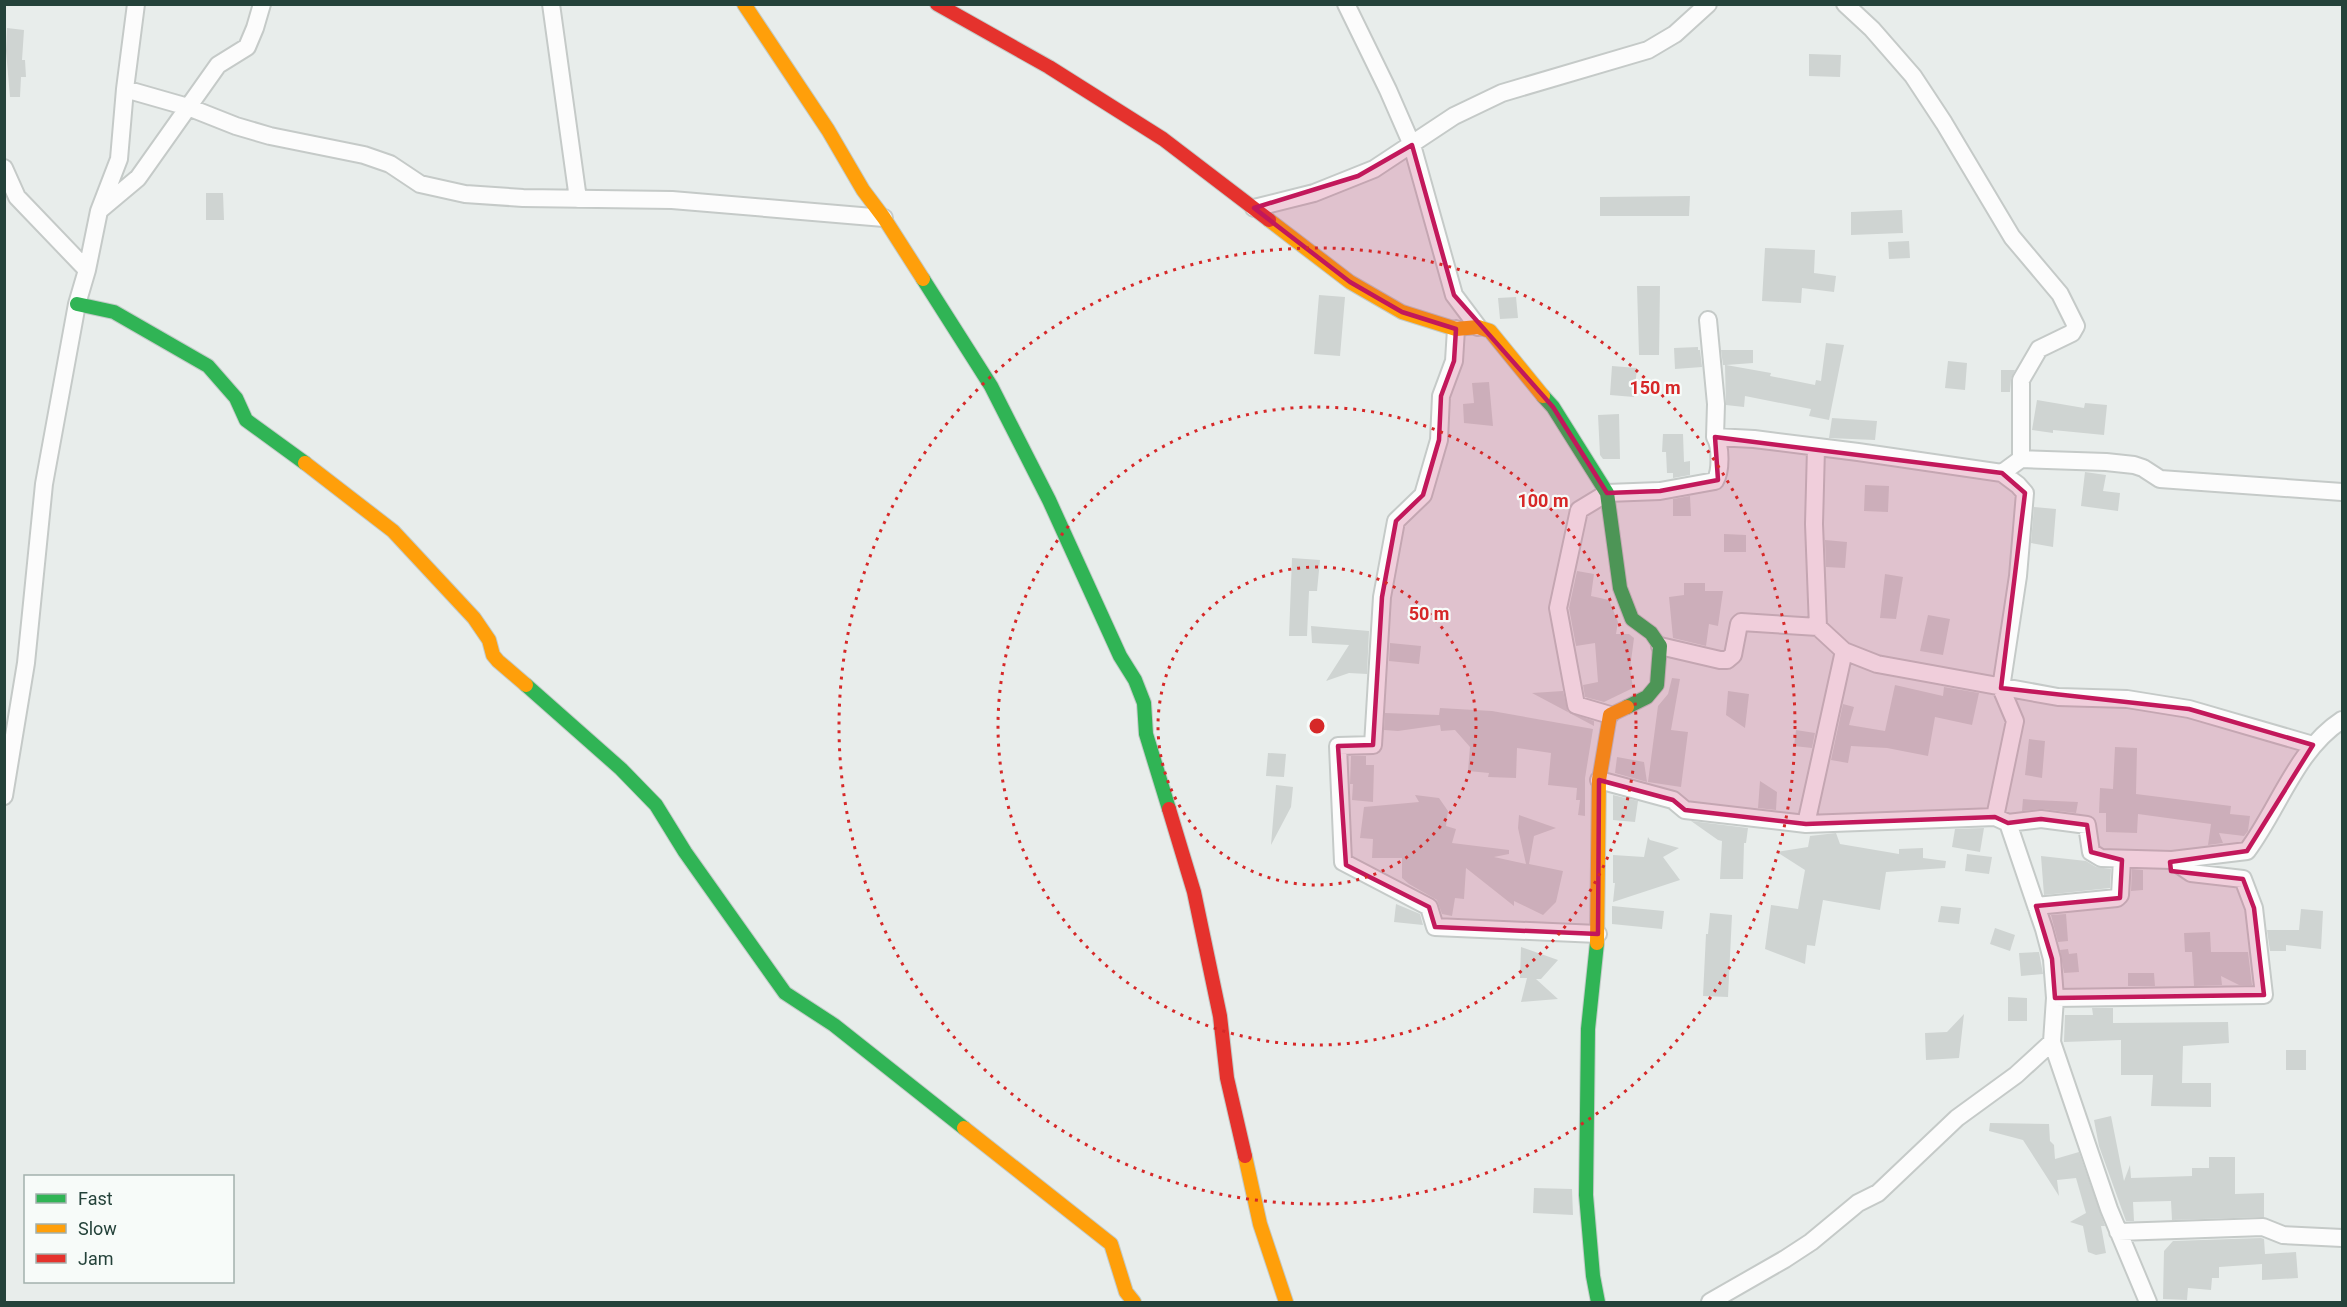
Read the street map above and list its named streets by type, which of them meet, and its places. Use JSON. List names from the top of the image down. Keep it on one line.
{"legend":["Fast","Slow","Jam"],"rings":["150 m","100 m","50 m"]}
